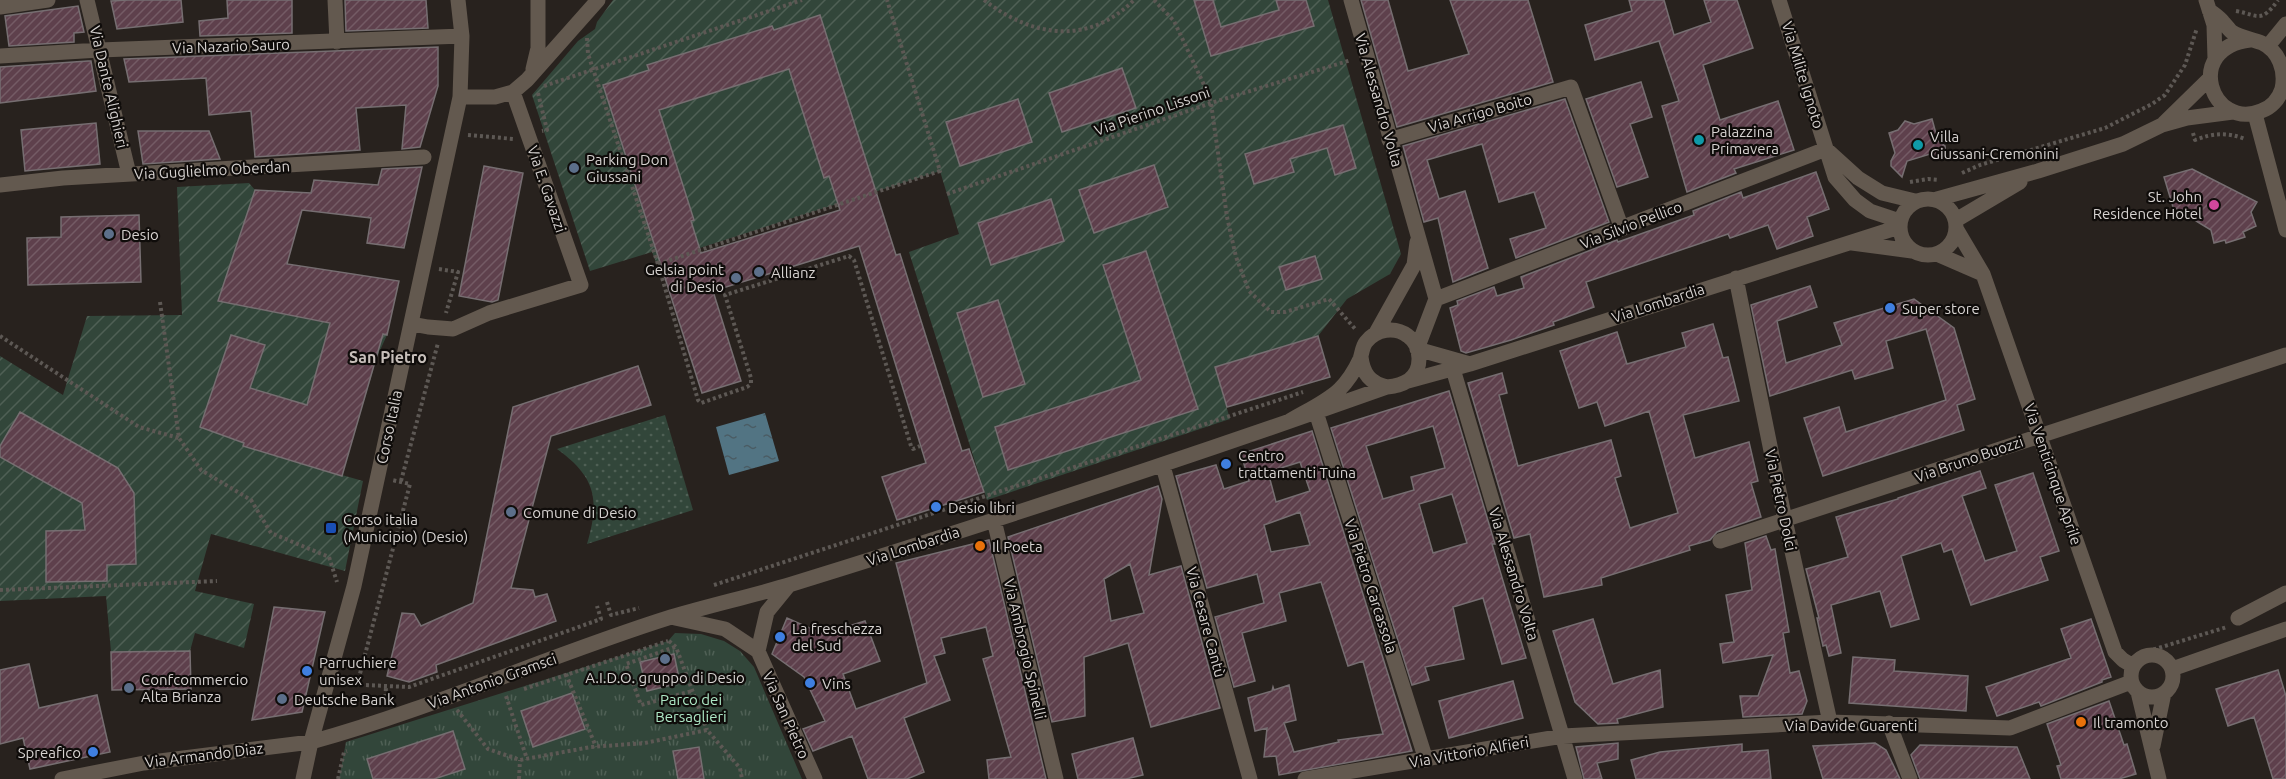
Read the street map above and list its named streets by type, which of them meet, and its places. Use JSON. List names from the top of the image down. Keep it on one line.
{"streets":{"street":["Via Nazario Sauro","Via Milite Ignoto","Via Dante Alighieri","Via Alessandro Volta","Via Arrigo Boito","Via Guglielmo Oberdan","Via E. Gavazzi","Via Silvio Pellico","Via Lombardia","Corso Italia","Via Bruno Buozzi","Via Venticinque Aprile","Via Pietro Dolci","Via Pietro Carcassola","Via Cesare Cantù","Via Ambrogio Spinelli","Via Antonio Gramsci","Via San Pietro","Via Davide Guarenti","Via Vittorio Alfieri","Via Armando Diaz"],"path":["Via Pierino Lissoni"]},"crossings":[["Via Nazario Sauro","Via Dante Alighieri"],["Via Nazario Sauro","Corso Italia"],["Via Milite Ignoto","Via Silvio Pellico"],["Via Milite Ignoto","Via Lombardia"],["Via Milite Ignoto","Via Venticinque Aprile"],["Via Dante Alighieri","Via Guglielmo Oberdan"],["Via Alessandro Volta","Via Pierino Lissoni"],["Via Alessandro Volta","Via Arrigo Boito"],["Via Alessandro Volta","Via Silvio Pellico"],["Via Alessandro Volta","Via Lombardia"],["Via Alessandro Volta","Via Davide Guarenti"],["Via Alessandro Volta","Via Vittorio Alfieri"],["Via Arrigo Boito","Via Silvio Pellico"],["Via Lombardia","Via Venticinque Aprile"],["Via Lombardia","Via Pietro Dolci"],["Via Lombardia","Via Pietro Carcassola"],["Via Lombardia","Via Cesare Cantù"],["Via Lombardia","Via Ambrogio Spinelli"],["Via Lombardia","Via Antonio Gramsci"],["Corso Italia","Via Antonio Gramsci"],["Corso Italia","Via Armando Diaz"],["Via Bruno Buozzi","Via Venticinque Aprile"],["Via Bruno Buozzi","Via Pietro Dolci"],["Via Venticinque Aprile","Via Davide Guarenti"],["Via Pietro Dolci","Via Davide Guarenti"],["Via Pietro Carcassola","Via Vittorio Alfieri"],["Via Antonio Gramsci","Via Armando Diaz"],["Via Davide Guarenti","Via Vittorio Alfieri"]],"districts":["San Pietro"],"parks":["Parco dei Bersaglieri"],"places":{"other":["Palazzina Primavera","Villa Giussani-Cremonini","Parking Don Giussani","St. John Residence Hotel","Desio","Allianz","Gelsia point di Desio","Super store","Centro trattamenti Tuina","Desio libri","Comune di Desio","Il Poeta","La freschezza del Sud","A.I.D.O. gruppo di Desio","Parruchiere unisex","Vins","Confcommercio Alta Brianza","Deutsche Bank","Il tramonto","Spreafico"],"transit":["Corso italia (Municipio) (Desio)"]}}
